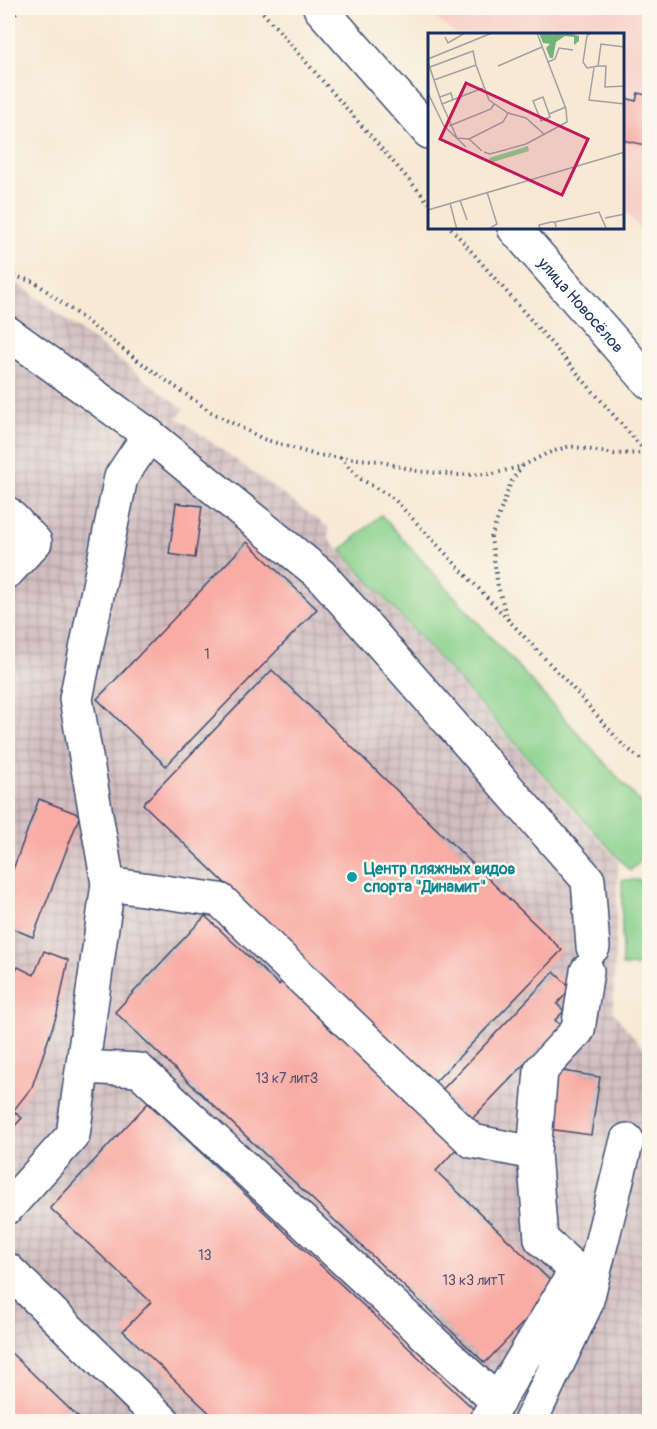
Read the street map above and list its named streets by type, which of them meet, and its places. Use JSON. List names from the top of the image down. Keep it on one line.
{"streets":{"street":["улица Новосёлов"]},"places":["Центр пляжных видов спорта \"Динамит\""],"house_numbers":["1","13 к7 литЗ","13","13 к3 литТ"]}
